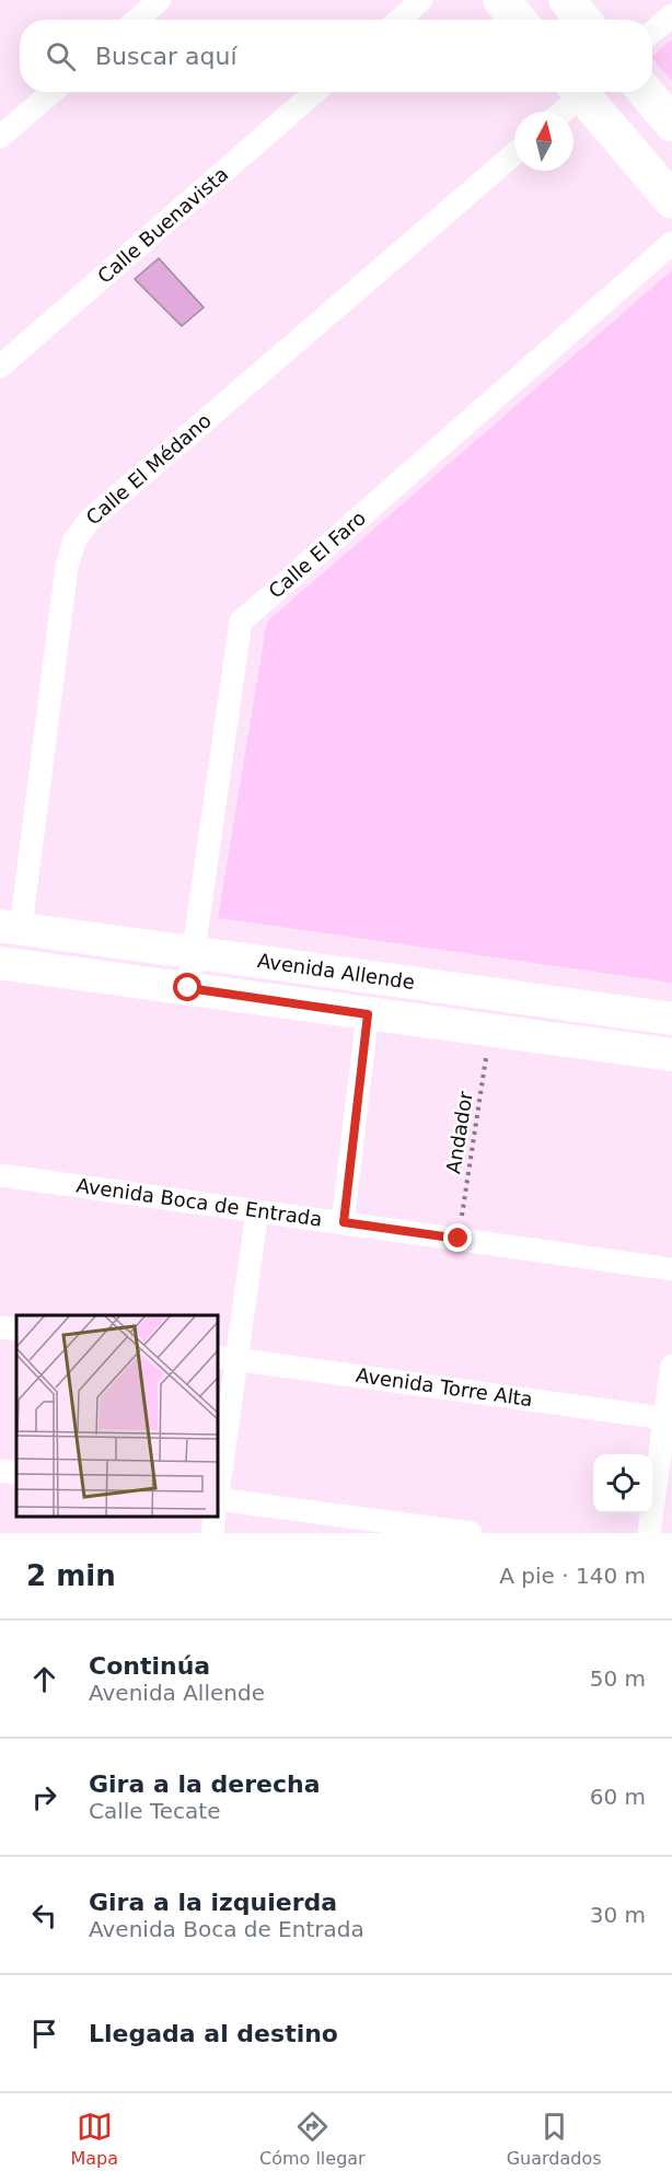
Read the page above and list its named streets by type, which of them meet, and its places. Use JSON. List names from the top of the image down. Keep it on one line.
{"streets":{"street":["Calle Buenavista","Calle El Médano","Calle El Faro","Avenida Allende","Avenida Boca de Entrada","Avenida Torre Alta"],"path":["Andador"]},"crossings":[["Calle El Médano","Avenida Allende"],["Calle El Faro","Avenida Allende"],["Avenida Allende","Andador"],["Andador","Avenida Boca de Entrada"]],"north":"top","page":{"search":"Buscar aquí","heading":["2 min","A pie · 140 m"],"list":[["Continúa","Avenida Allende","50 m"],["Gira a la derecha","Calle Tecate","60 m"],["Gira a la izquierda","Avenida Boca de Entrada","30 m"],"Llegada al destino"],"nav":["Mapa","Cómo llegar","Guardados"]}}
